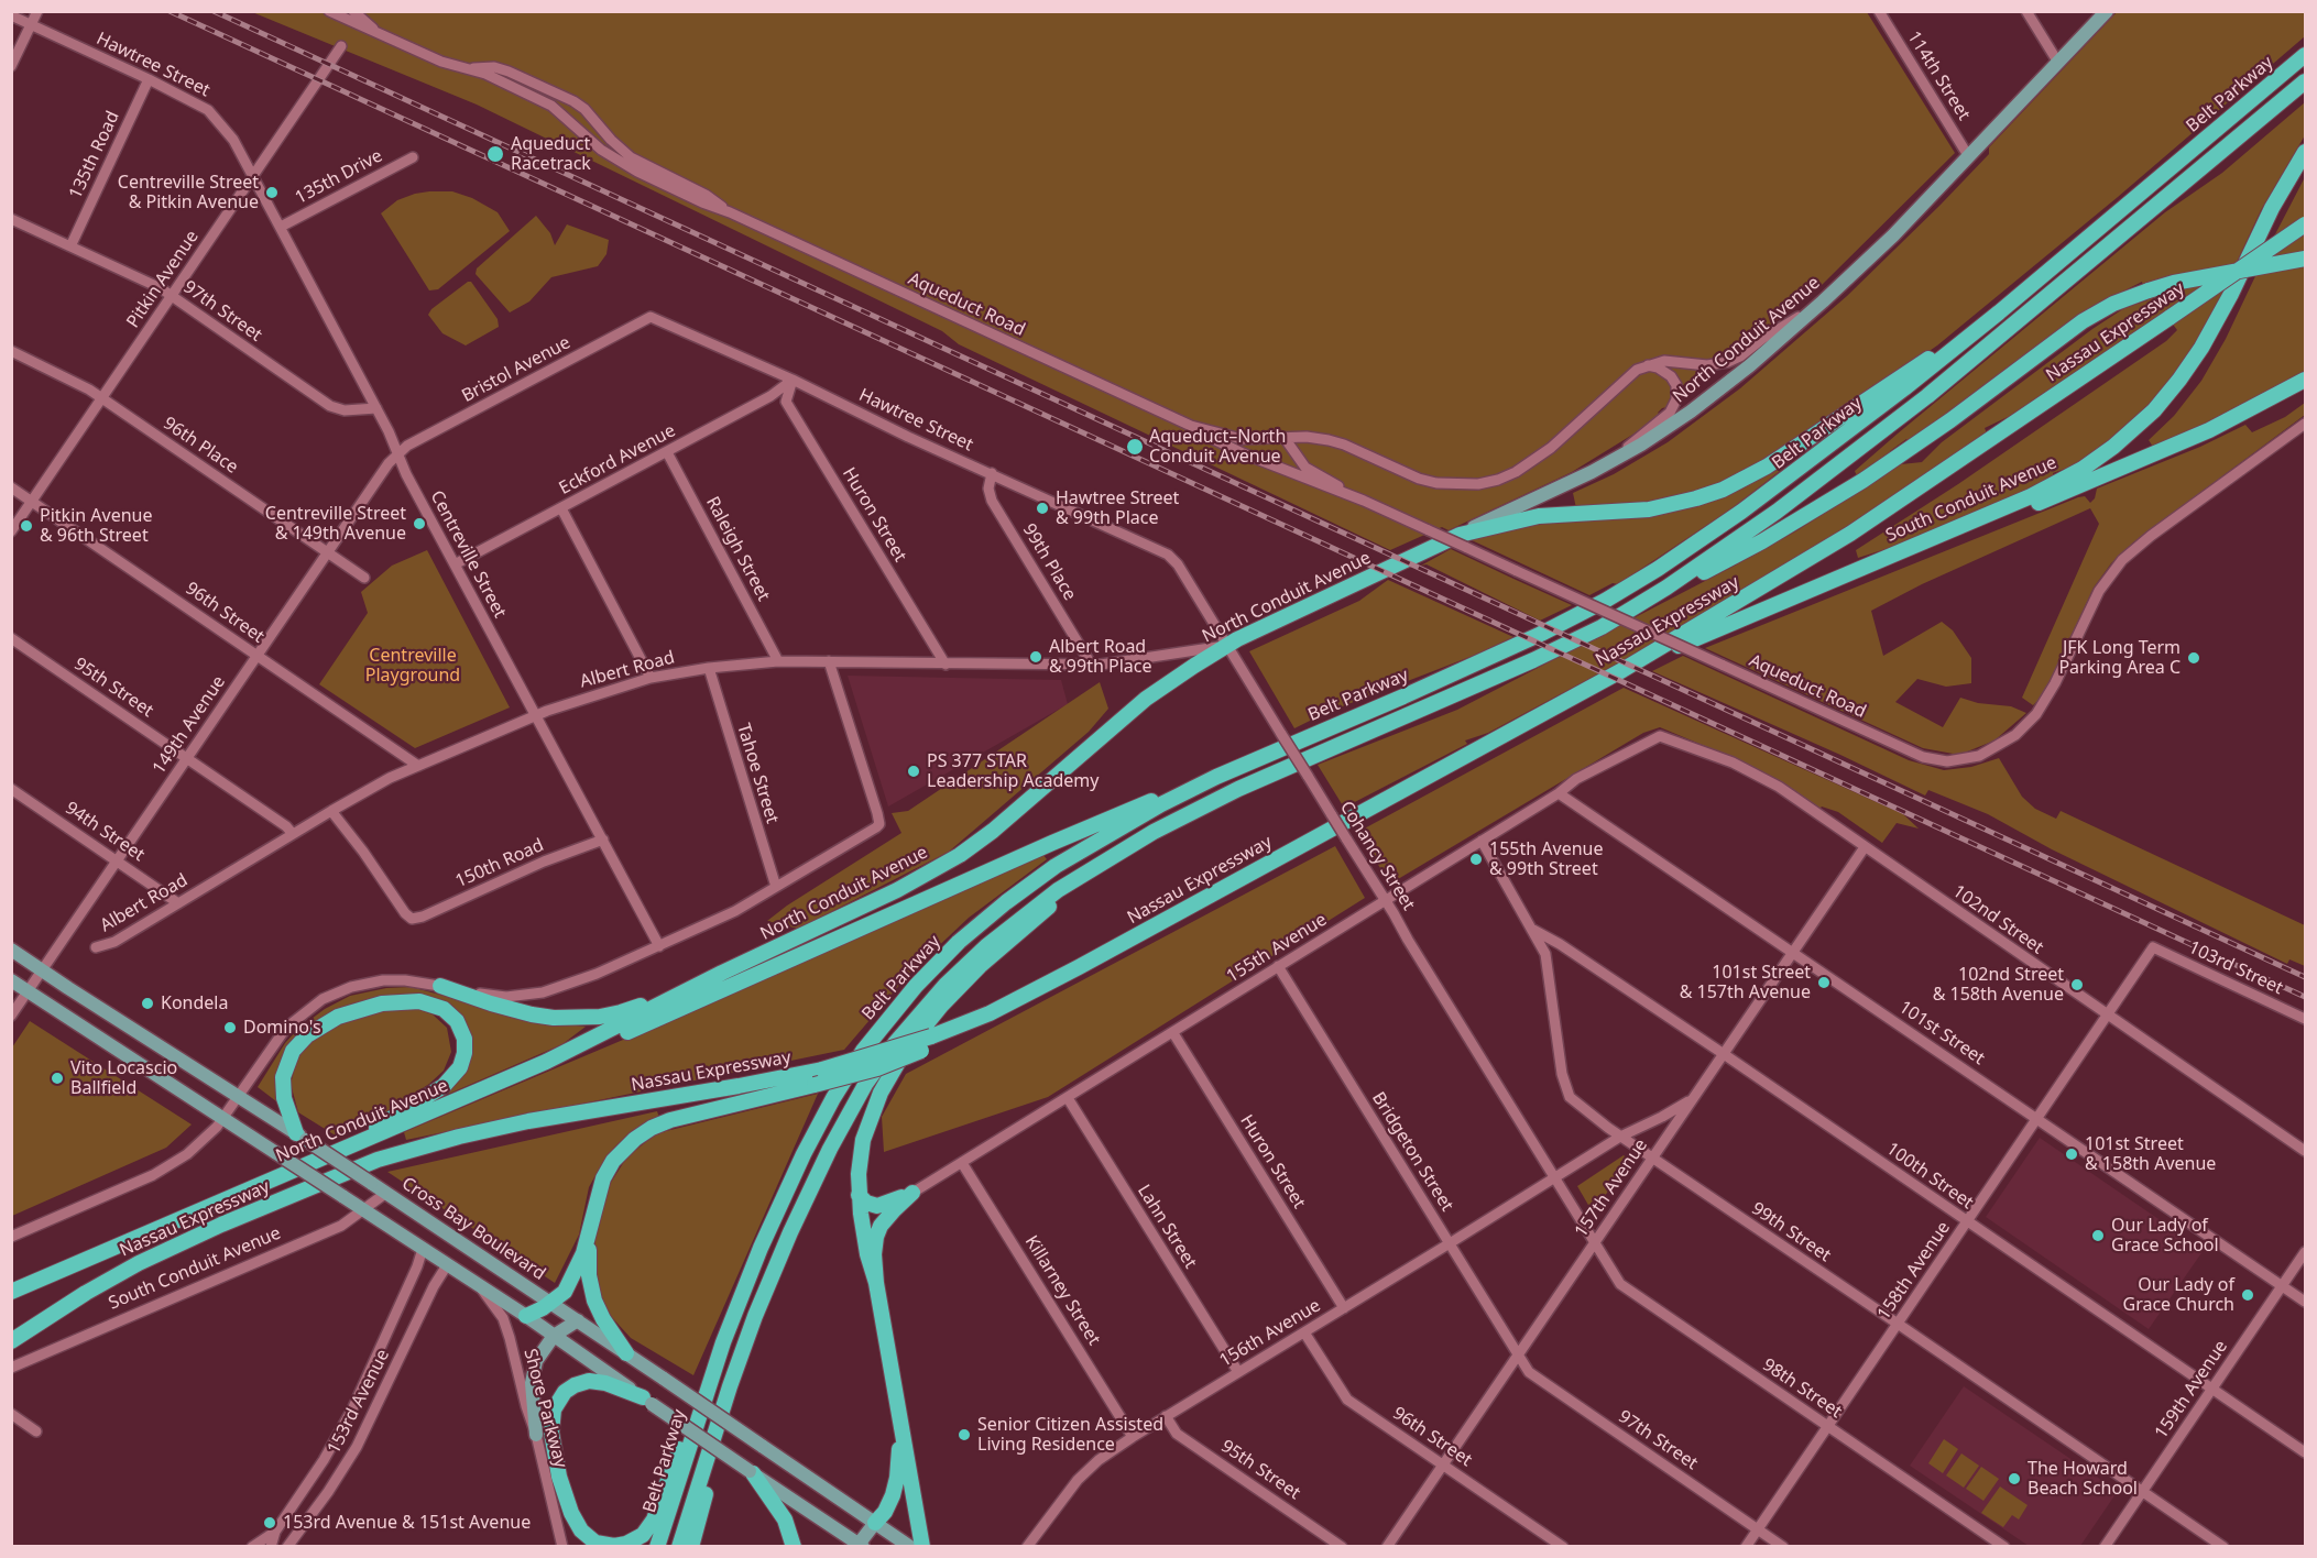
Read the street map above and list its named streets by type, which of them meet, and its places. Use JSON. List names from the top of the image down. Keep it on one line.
{"streets":{"highway":["Belt Parkway","Nassau Expressway","North Conduit Avenue","South Conduit Avenue"],"main road":["Cross Bay Boulevard"],"street":["Hawtree Street","114th Street","135th Road","135th Drive","Pitkin Avenue","Aqueduct Road","97th Street","Bristol Avenue","96th Place","Eckford Avenue","Huron Street","Raleigh Street","Centreville Street","99th Place","96th Street","Albert Road","95th Street","149th Avenue","Tahoe Street","94th Street","Cohancy Street","150th Road","102nd Street","155th Avenue","103rd Street","101st Street","Bridgeton Street","100th Street","157th Avenue","Lahn Street","99th Street","158th Avenue","Killarney Street","156th Avenue","98th Street","159th Avenue","153rd Avenue","Shore Parkway"]},"crossings":[["Hawtree Street","135th Road"],["Hawtree Street","Pitkin Avenue"],["Hawtree Street","Bristol Avenue"],["Hawtree Street","Eckford Avenue"],["Hawtree Street","Huron Street"],["Hawtree Street","Centreville Street"],["Hawtree Street","99th Place"],["Hawtree Street","Cohancy Street"],["114th Street","North Conduit Avenue"],["135th Road","97th Street"],["135th Drive","Centreville Street"],["Pitkin Avenue","97th Street"],["Pitkin Avenue","96th Place"],["Pitkin Avenue","Centreville Street"],["Pitkin Avenue","96th Street"],["Aqueduct Road","North Conduit Avenue"],["97th Street","Centreville Street"],["97th Street","Bridgeton Street"],["97th Street","157th Avenue"],["97th Street","158th Avenue"],["Nassau Expressway","South Conduit Avenue"],["North Conduit Avenue","Centreville Street"],["North Conduit Avenue","Albert Road"],["North Conduit Avenue","Tahoe Street"],["North Conduit Avenue","Cohancy Street"],["North Conduit Avenue","Cross Bay Boulevard"],["Bristol Avenue","Centreville Street"],["Bristol Avenue","149th Avenue"],["96th Place","149th Avenue"],["Eckford Avenue","Huron Street"],["Eckford Avenue","Raleigh Street"],["Eckford Avenue","Centreville Street"],["South Conduit Avenue","Cross Bay Boulevard"],["Huron Street","Albert Road"],["Huron Street","155th Avenue"],["Huron Street","156th Avenue"],["Raleigh Street","Albert Road"],["Centreville Street","Albert Road"],["Centreville Street","149th Avenue"],["Centreville Street","150th Road"],["99th Place","Albert Road"],["96th Street","Albert Road"],["96th Street","149th Avenue"],["96th Street","157th Avenue"],["96th Street","156th Avenue"],["Albert Road","95th Street"],["Albert Road","Tahoe Street"],["Albert Road","94th Street"],["Albert Road","Cohancy Street"],["Albert Road","150th Road"],["95th Street","149th Avenue"],["95th Street","156th Avenue"],["149th Avenue","94th Street"],["149th Avenue","Cross Bay Boulevard"],["Cohancy Street","155th Avenue"],["Cohancy Street","157th Avenue"],["Cohancy Street","156th Avenue"],["Cohancy Street","98th Street"],["102nd Street","155th Avenue"],["102nd Street","157th Avenue"],["102nd Street","158th Avenue"],["155th Avenue","101st Street"],["155th Avenue","Bridgeton Street"],["155th Avenue","Lahn Street"],["155th Avenue","99th Street"],["155th Avenue","Killarney Street"],["103rd Street","158th Avenue"],["101st Street","157th Avenue"],["101st Street","158th Avenue"],["101st Street","159th Avenue"],["Bridgeton Street","157th Avenue"],["Bridgeton Street","156th Avenue"],["100th Street","157th Avenue"],["100th Street","99th Street"],["100th Street","158th Avenue"],["100th Street","159th Avenue"],["157th Avenue","99th Street"],["157th Avenue","98th Street"],["Lahn Street","156th Avenue"],["99th Street","158th Avenue"],["99th Street","159th Avenue"],["158th Avenue","98th Street"],["Killarney Street","156th Avenue"]],"parks":["Centreville Playground"],"places":["Aqueduct Racetrack","Centreville Street & Pitkin Avenue","Aqueduct–North Conduit Avenue","Hawtree Street & 99th Place","Centreville Street & 149th Avenue","Pitkin Avenue & 96th Street","Albert Road & 99th Place","JFK Long Term Parking Area C","PS 377 STAR Leadership Academy","155th Avenue & 99th Street","101st Street & 157th Avenue","102nd Street & 158th Avenue","Kondela","Domino's","Vito Locascio Ballfield","101st Street & 158th Avenue","Our Lady of Grace School","Our Lady of Grace Church","Senior Citizen Assisted Living Residence","The Howard Beach School","153rd Avenue & 151st Avenue"]}
